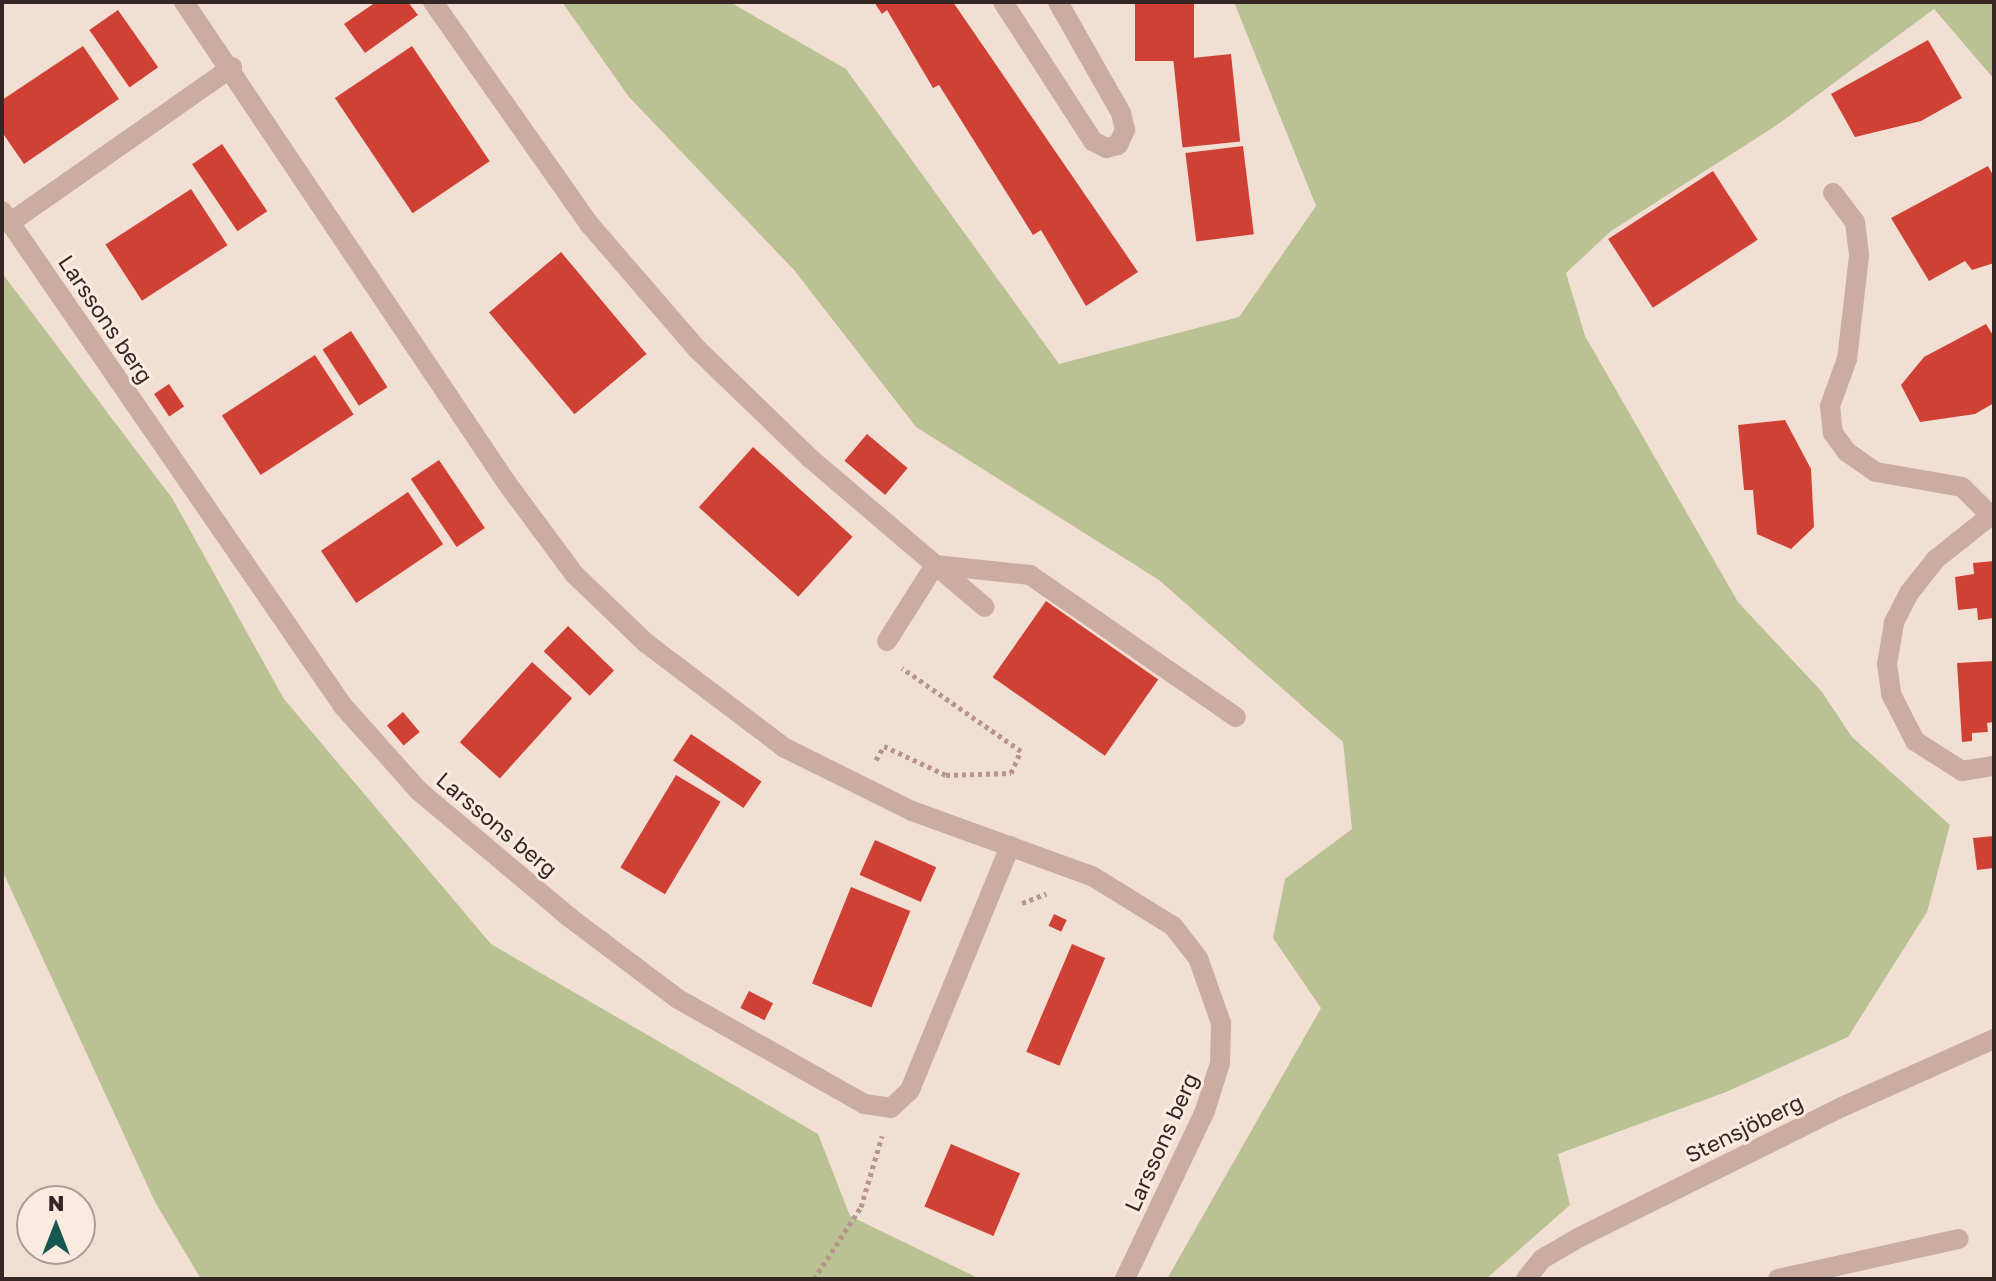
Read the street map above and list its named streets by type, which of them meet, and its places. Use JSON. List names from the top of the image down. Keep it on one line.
{"streets":{"street":["Larssons berg","Stensjöberg"]},"north":"top"}
